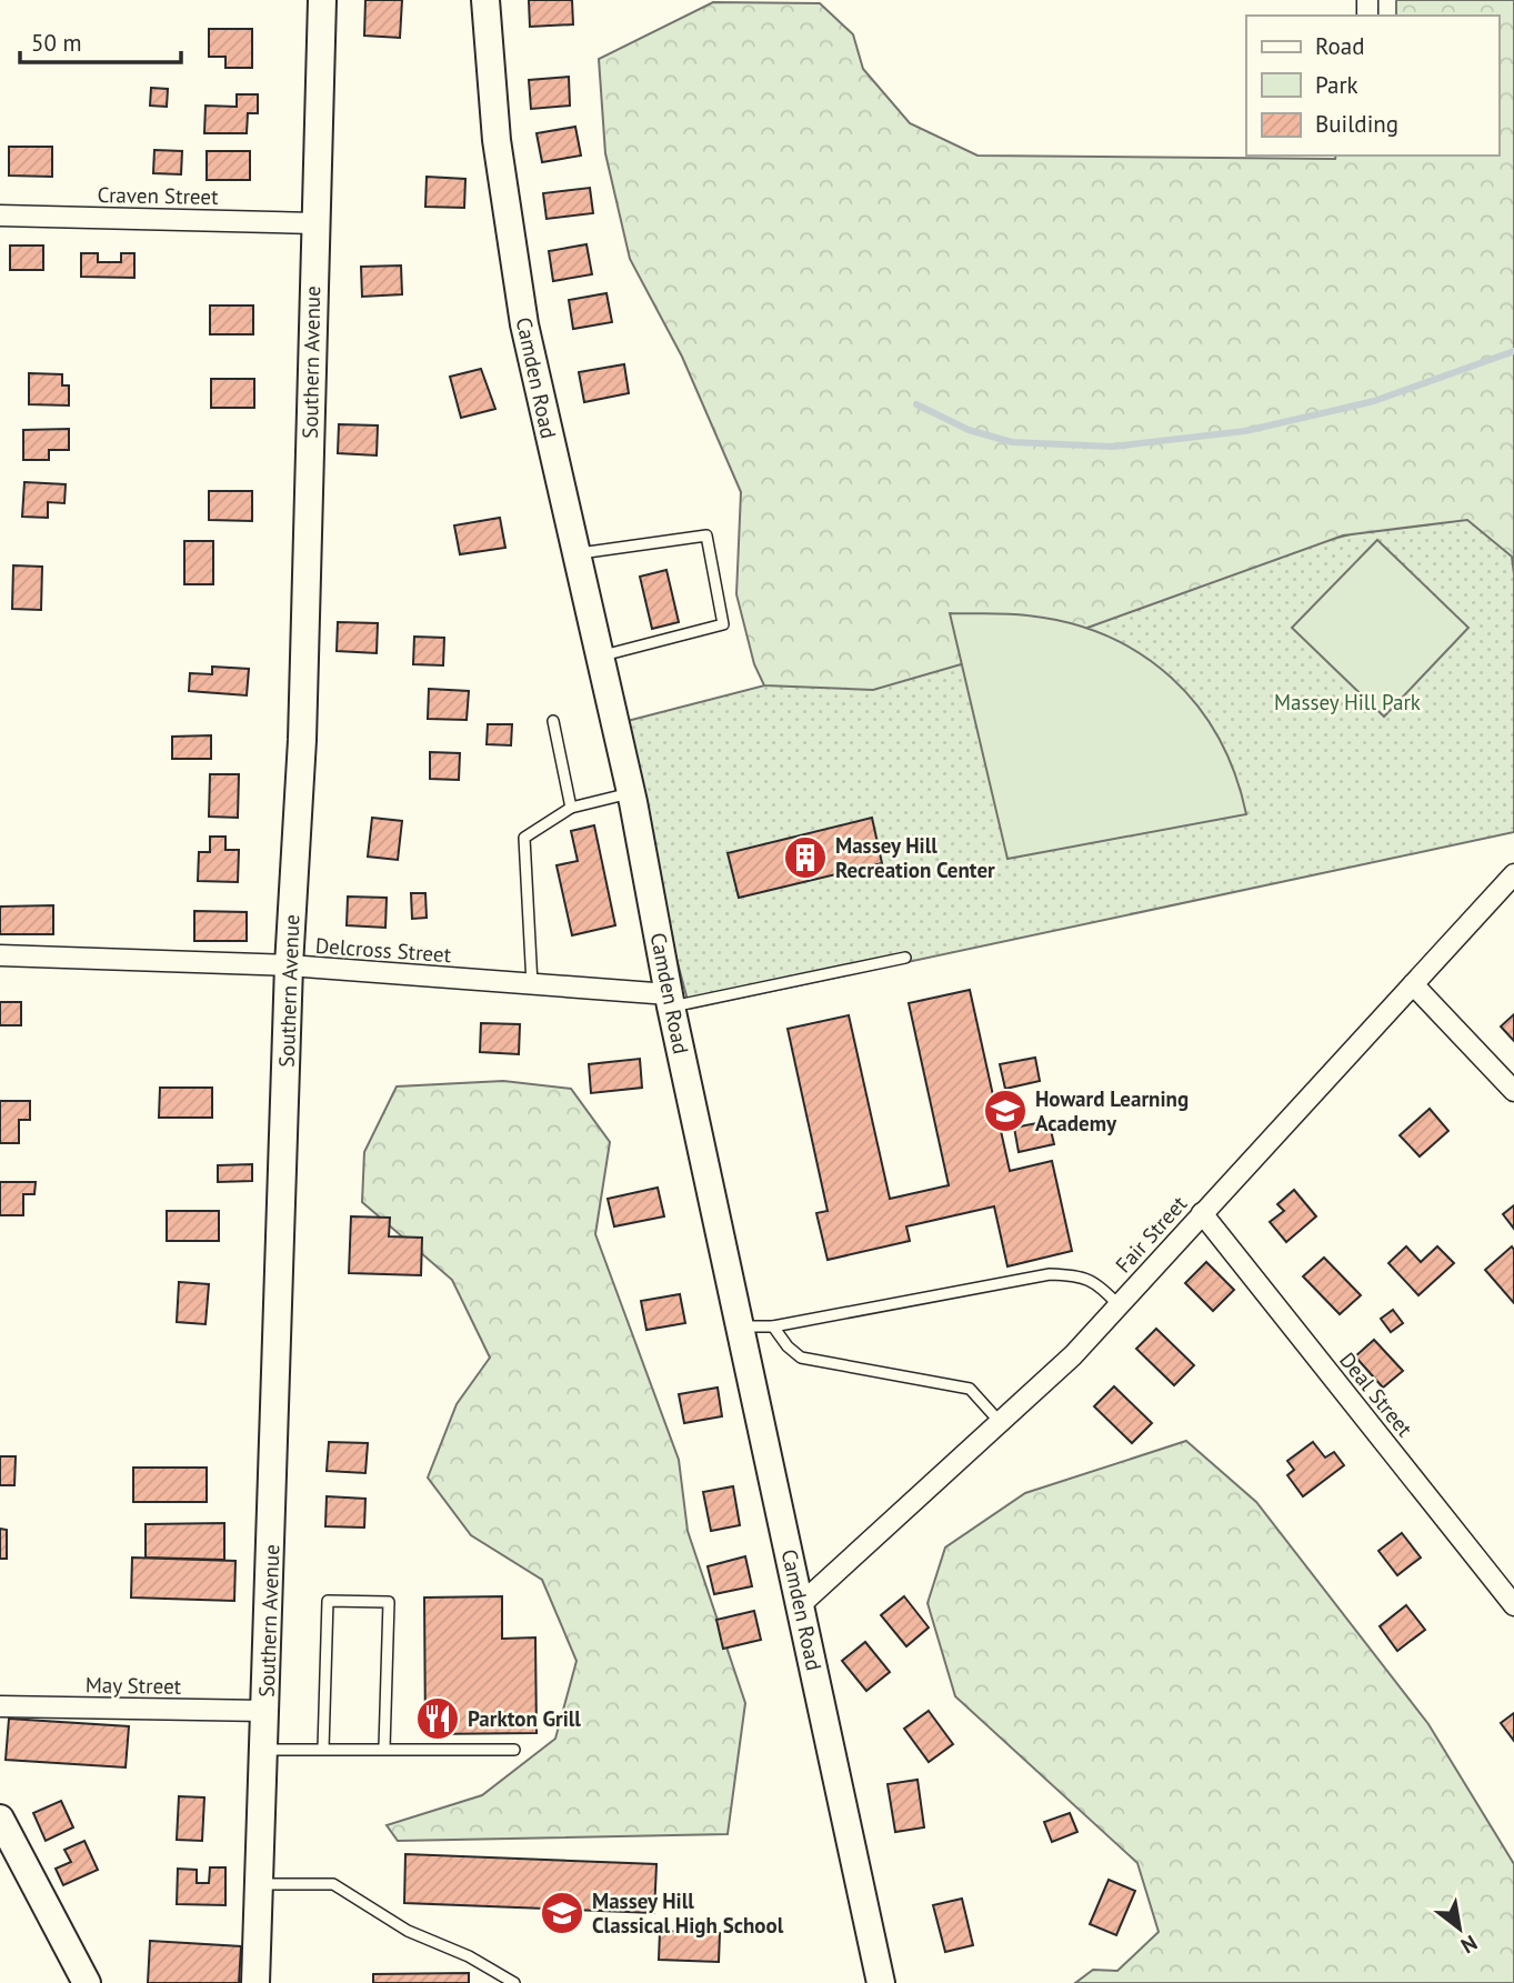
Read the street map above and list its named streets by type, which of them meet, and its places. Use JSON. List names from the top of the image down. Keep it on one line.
{"streets":{"street":["Craven Street","Southern Avenue","Camden Road","Delcross Street","Fair Street","Deal Street","May Street"]},"crossings":[["Craven Street","Southern Avenue"],["Southern Avenue","Delcross Street"],["Southern Avenue","May Street"],["Camden Road","Delcross Street"],["Camden Road","Fair Street"],["Fair Street","Deal Street"]],"parks":["Massey Hill Park"],"places":{"building":["Massey Hill Recreation Center"],"school or university":["Howard Learning Academy","Massey Hill Classical High School"],"restaurant":["Parkton Grill"]},"legend":["Road","Park","Building"],"scale_bar":"50 m","north":"bottom right"}
